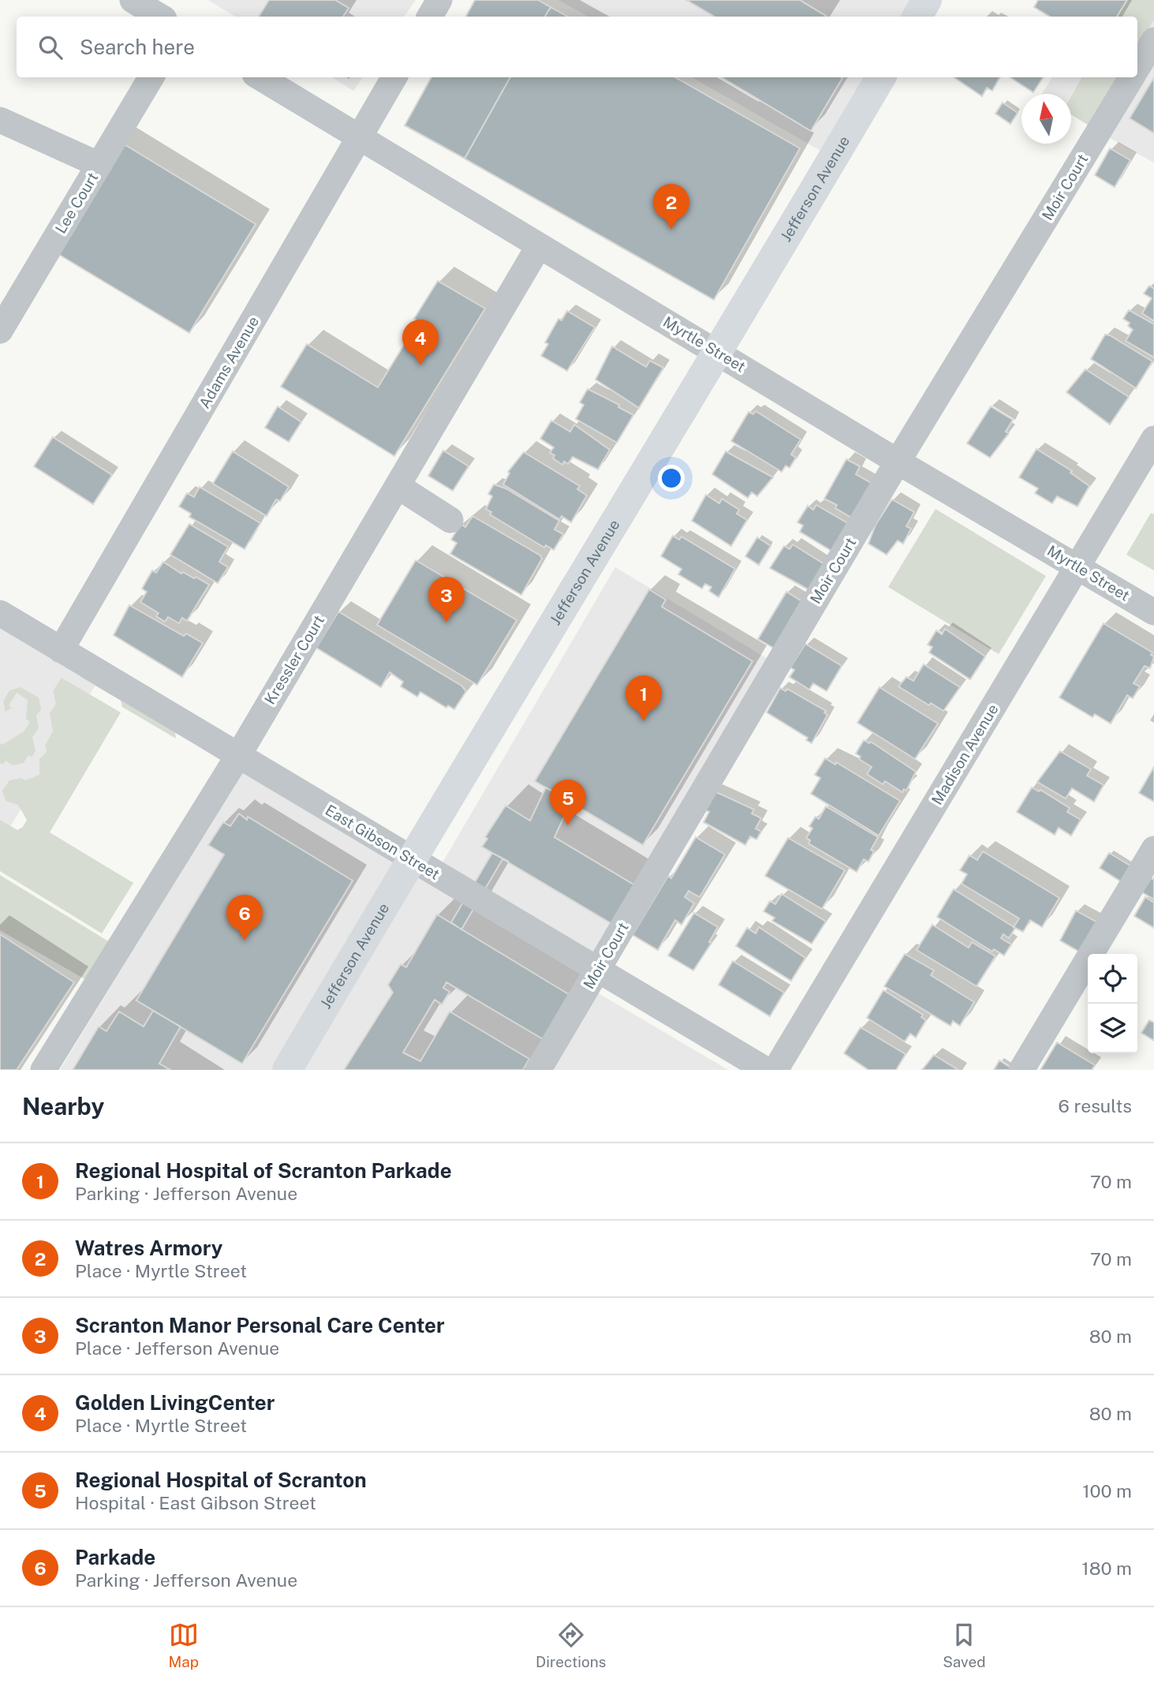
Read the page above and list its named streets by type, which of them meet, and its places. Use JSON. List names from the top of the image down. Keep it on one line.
{"streets":{"main road":["Jefferson Avenue"],"street":["Moir Court","Lee Court","Myrtle Street","Adams Avenue","Kressler Court","Madison Avenue","East Gibson Street"]},"crossings":[["Moir Court","Myrtle Street"],["Moir Court","East Gibson Street"],["Jefferson Avenue","Myrtle Street"],["Jefferson Avenue","East Gibson Street"],["Myrtle Street","Adams Avenue"],["Myrtle Street","Kressler Court"],["Myrtle Street","Madison Avenue"],["Adams Avenue","East Gibson Street"],["Kressler Court","East Gibson Street"]],"north":"top","page":{"search":"Search here","pins":["2","4","3","1","5","6"],"heading":["Nearby","6 results"],"list":[{"mark":"1","name":"Regional Hospital of Scranton Parkade","note":"Parking · Jefferson Avenue","value":"70 m"},{"mark":"2","name":"Watres Armory","note":"Place · Myrtle Street","value":"70 m"},{"mark":"3","name":"Scranton Manor Personal Care Center","note":"Place · Jefferson Avenue","value":"80 m"},{"mark":"4","name":"Golden LivingCenter","note":"Place · Myrtle Street","value":"80 m"},{"mark":"5","name":"Regional Hospital of Scranton","note":"Hospital · East Gibson Street","value":"100 m"},{"mark":"6","name":"Parkade","note":"Parking · Jefferson Avenue","value":"180 m"}],"nav":["Map","Directions","Saved"]}}
